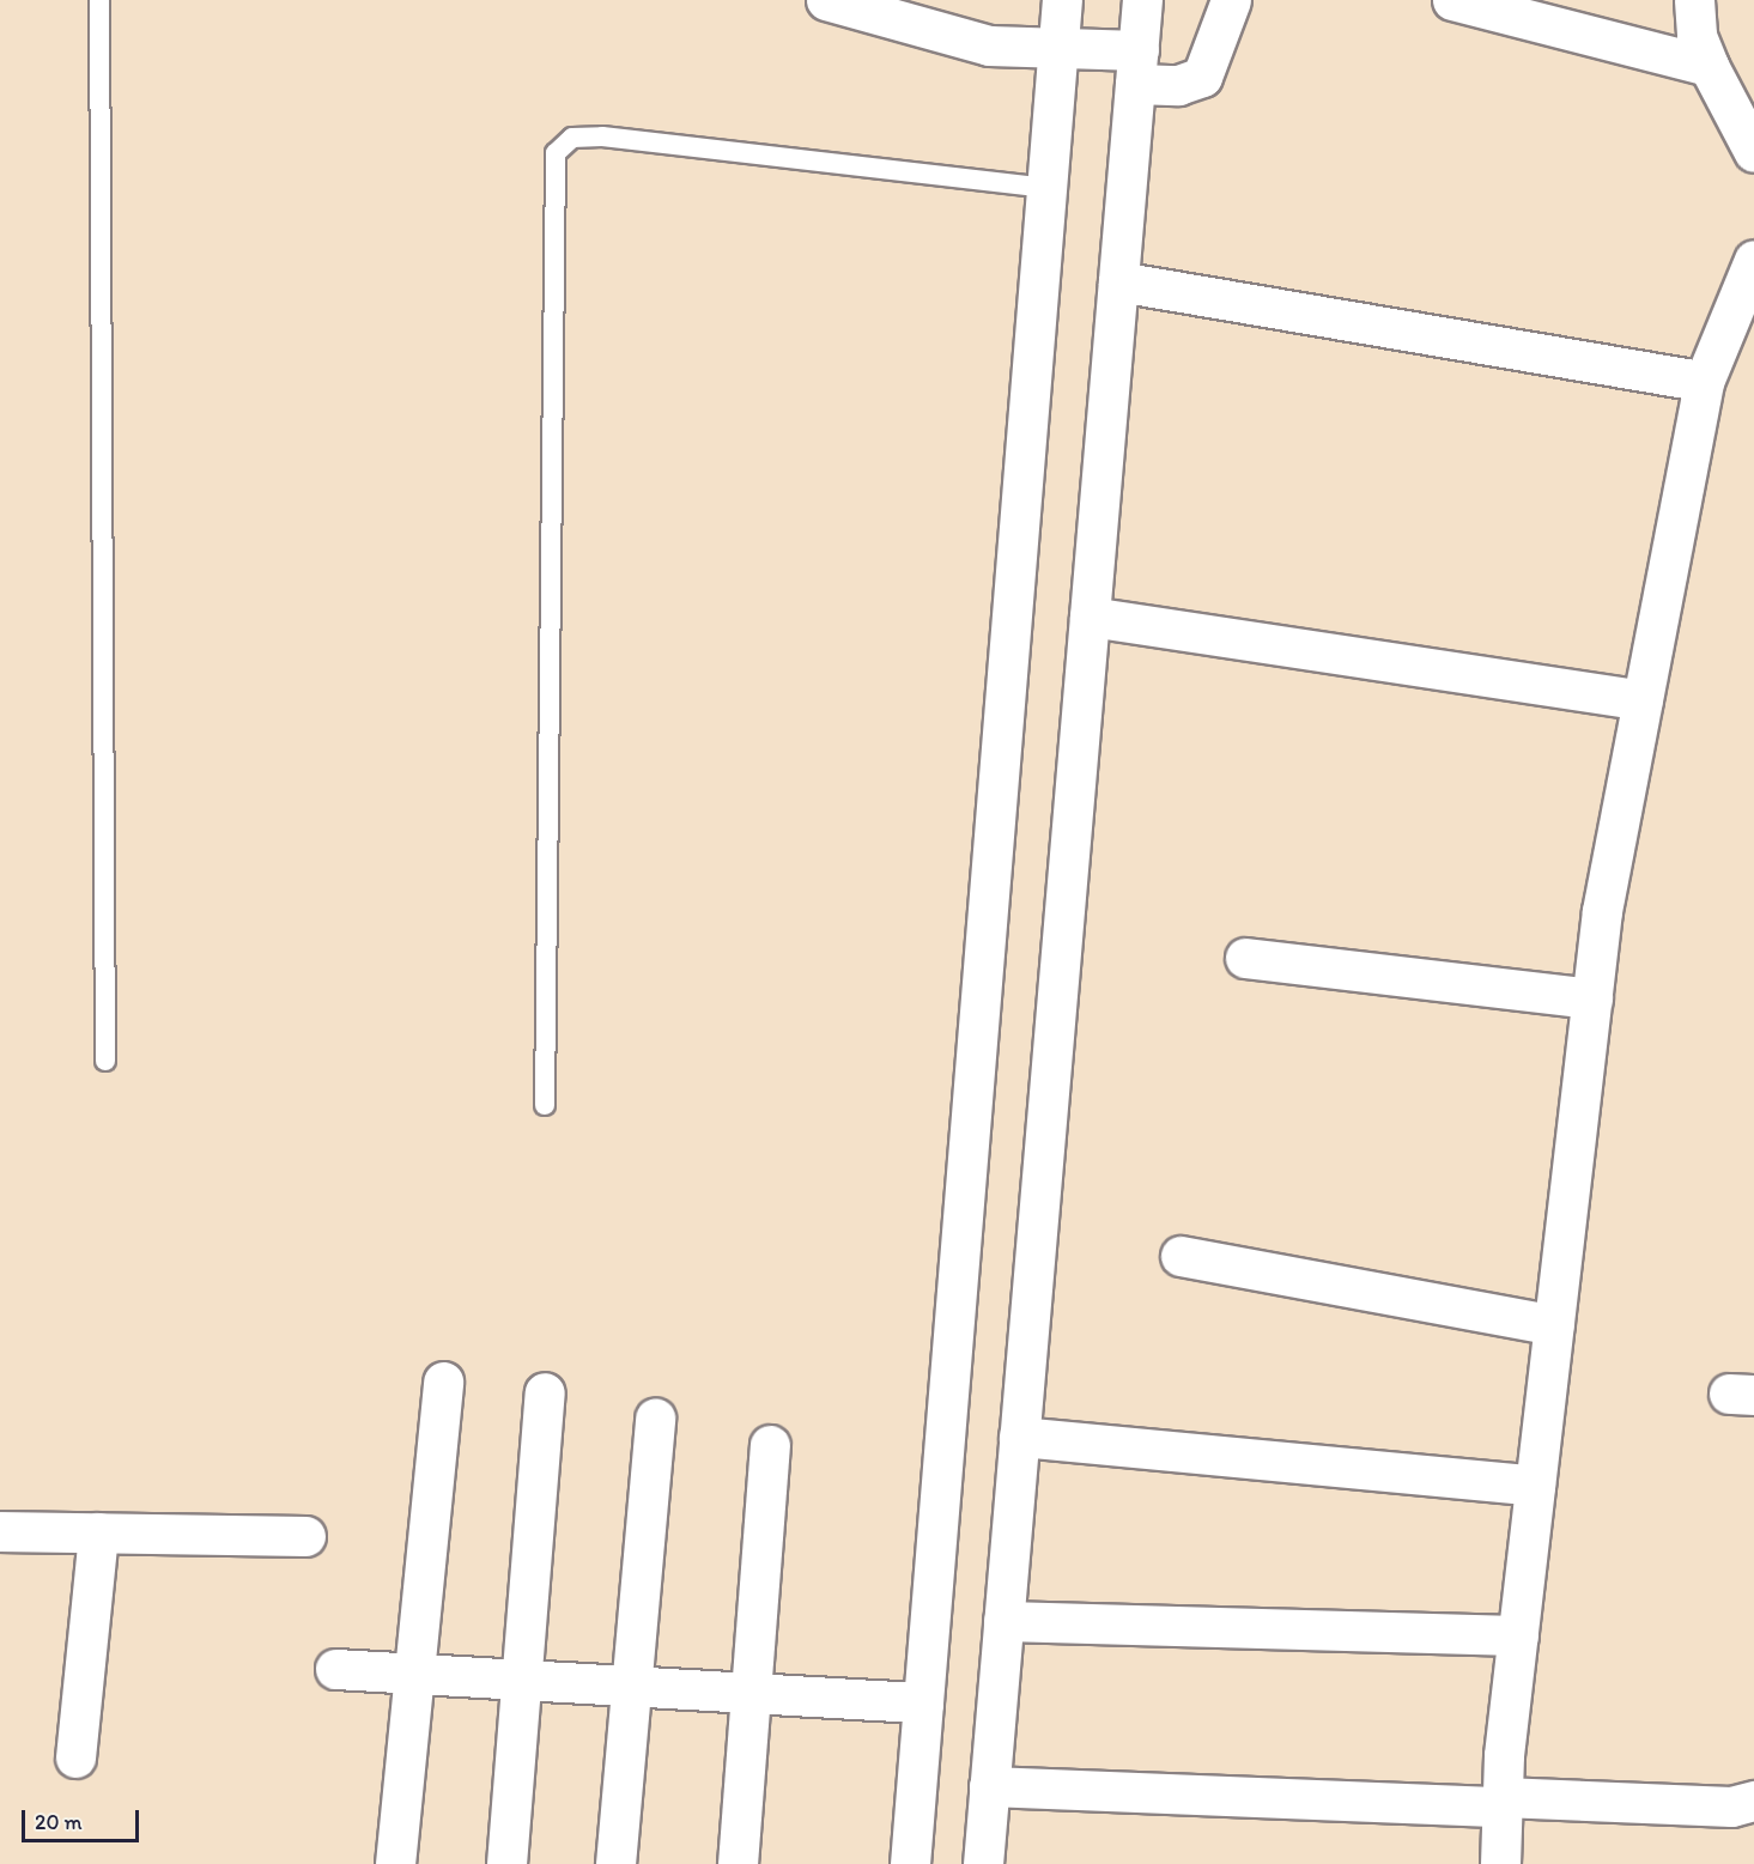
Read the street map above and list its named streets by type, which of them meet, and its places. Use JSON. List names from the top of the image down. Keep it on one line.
{"scale_bar":"20 m"}
